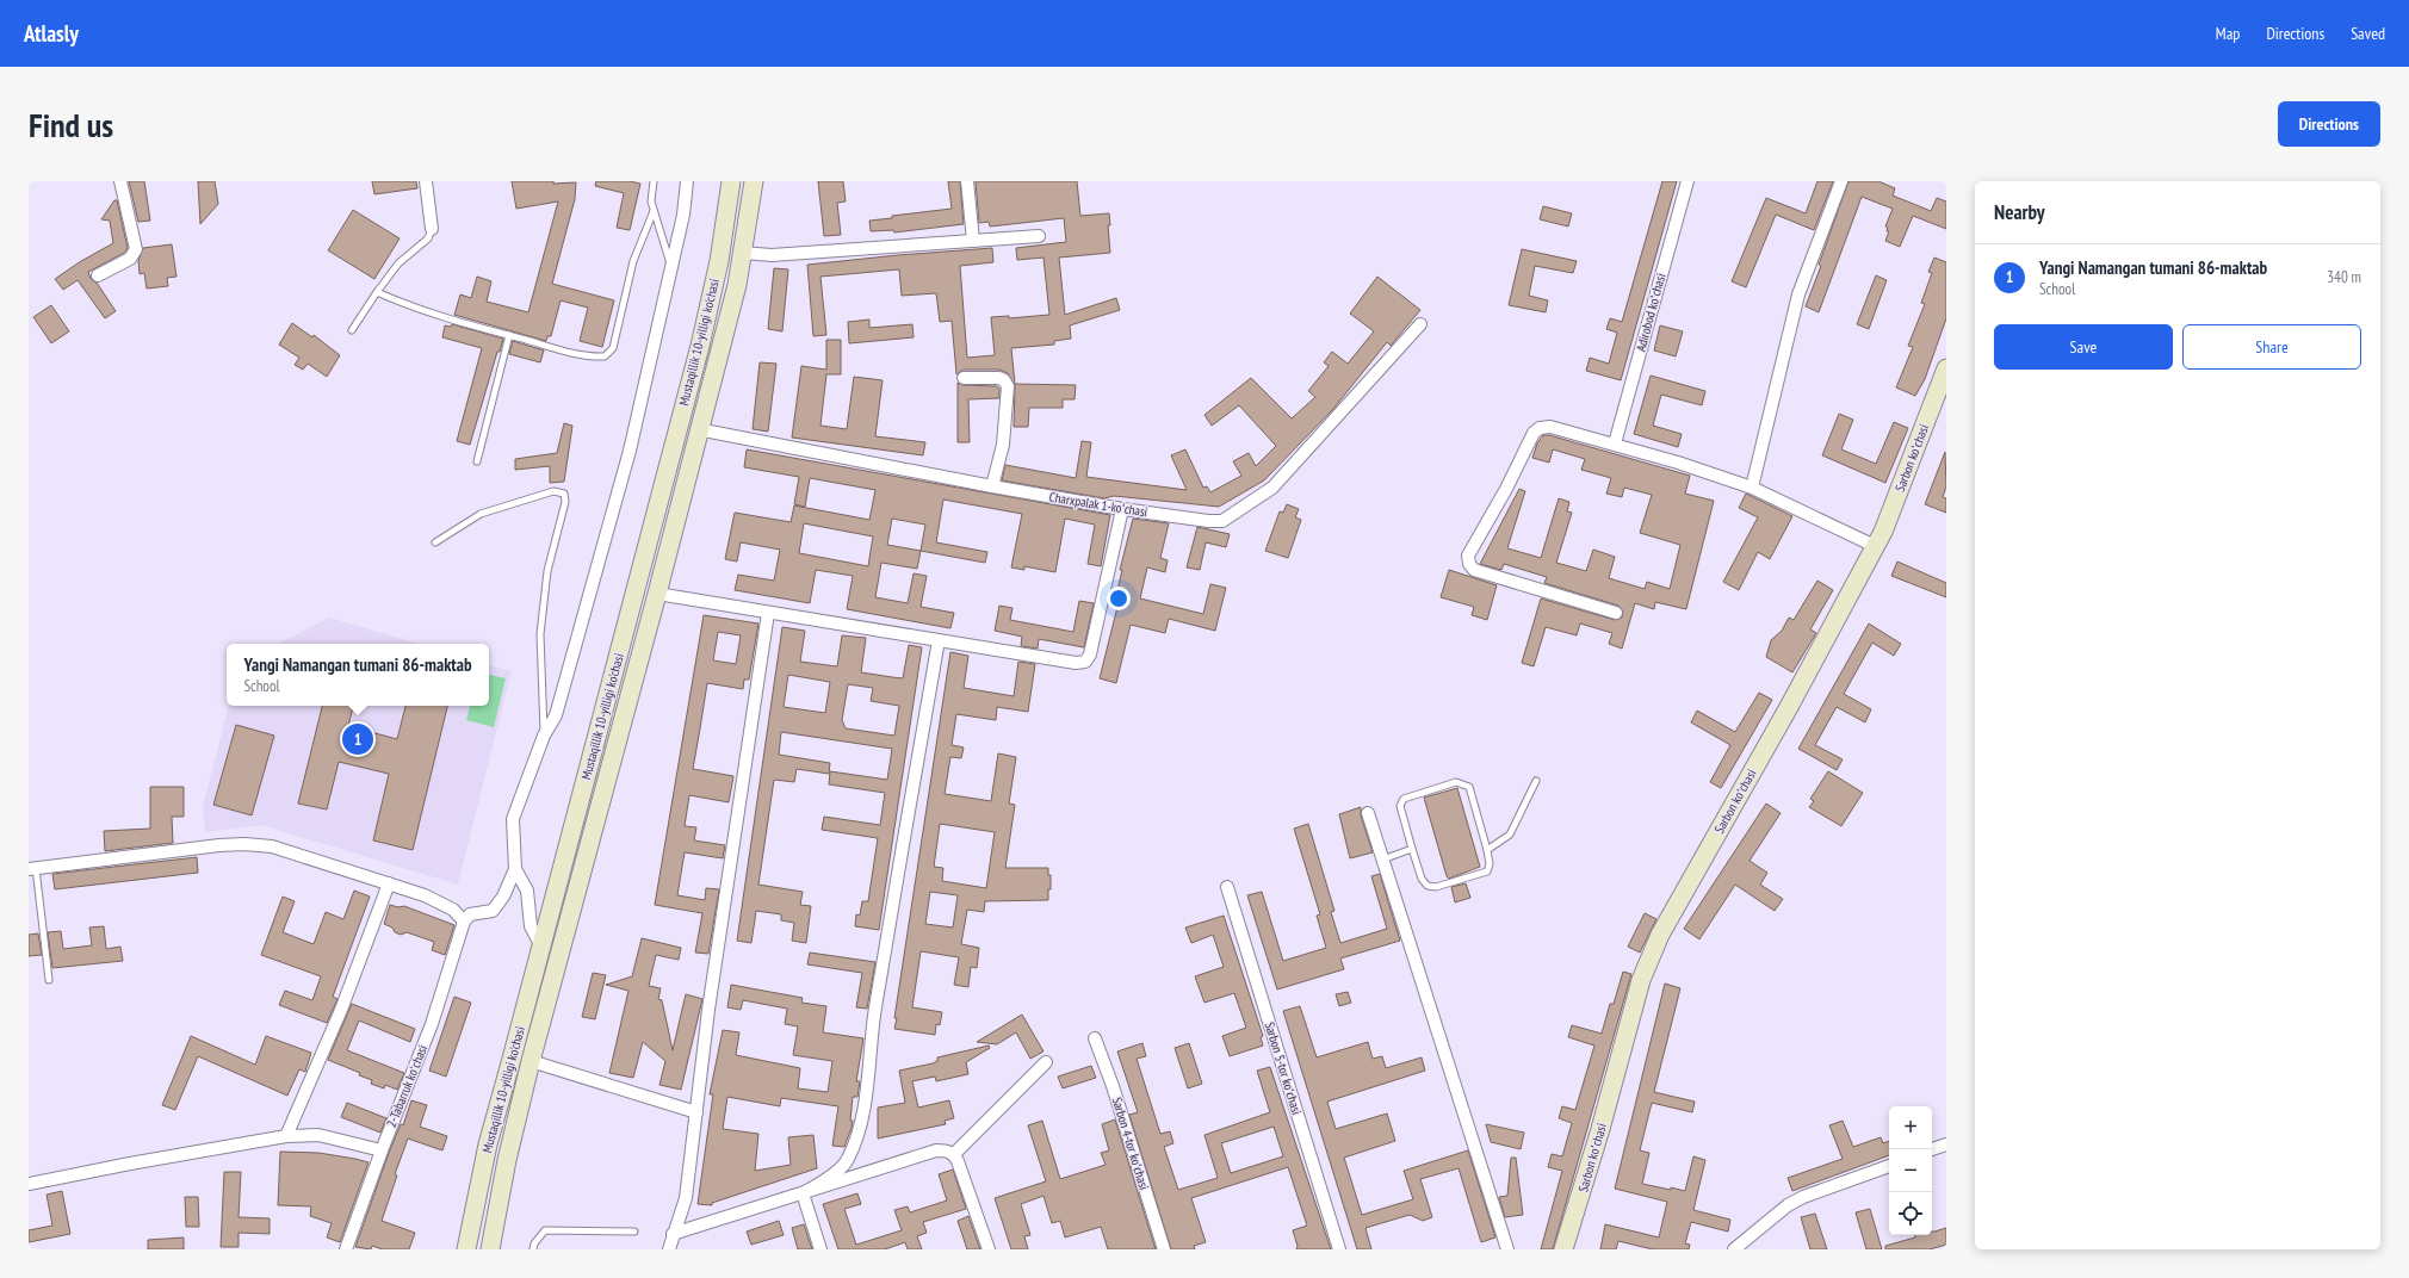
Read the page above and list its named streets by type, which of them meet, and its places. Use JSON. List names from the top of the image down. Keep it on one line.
{"streets":{"main road":["Mustaqillik 10-yilligi ko'chasi","Sarbon koʻchasi"],"street":["Adirobod koʻchasi","Charxpalak 1-koʻchasi","Sarbon 5-tor koʻchasi","2-Tabarruk koʻchasi","Sarbon 4-tor koʻchasi"]},"crossings":[["Mustaqillik 10-yilligi ko'chasi","Charxpalak 1-koʻchasi"]],"page":{"header":"Atlasly","nav":["Map","Directions","Saved"],"buttons":["Directions",["Save","Share"]],"title":"Find us","heading":"Nearby","list":[{"mark":"1","name":"Yangi Namangan tumani 86-maktab","note":"School","value":"340 m"}],"popup":["Yangi Namangan tumani 86-maktab","School"],"pins":"1","map_buttons":["+","−"]}}
